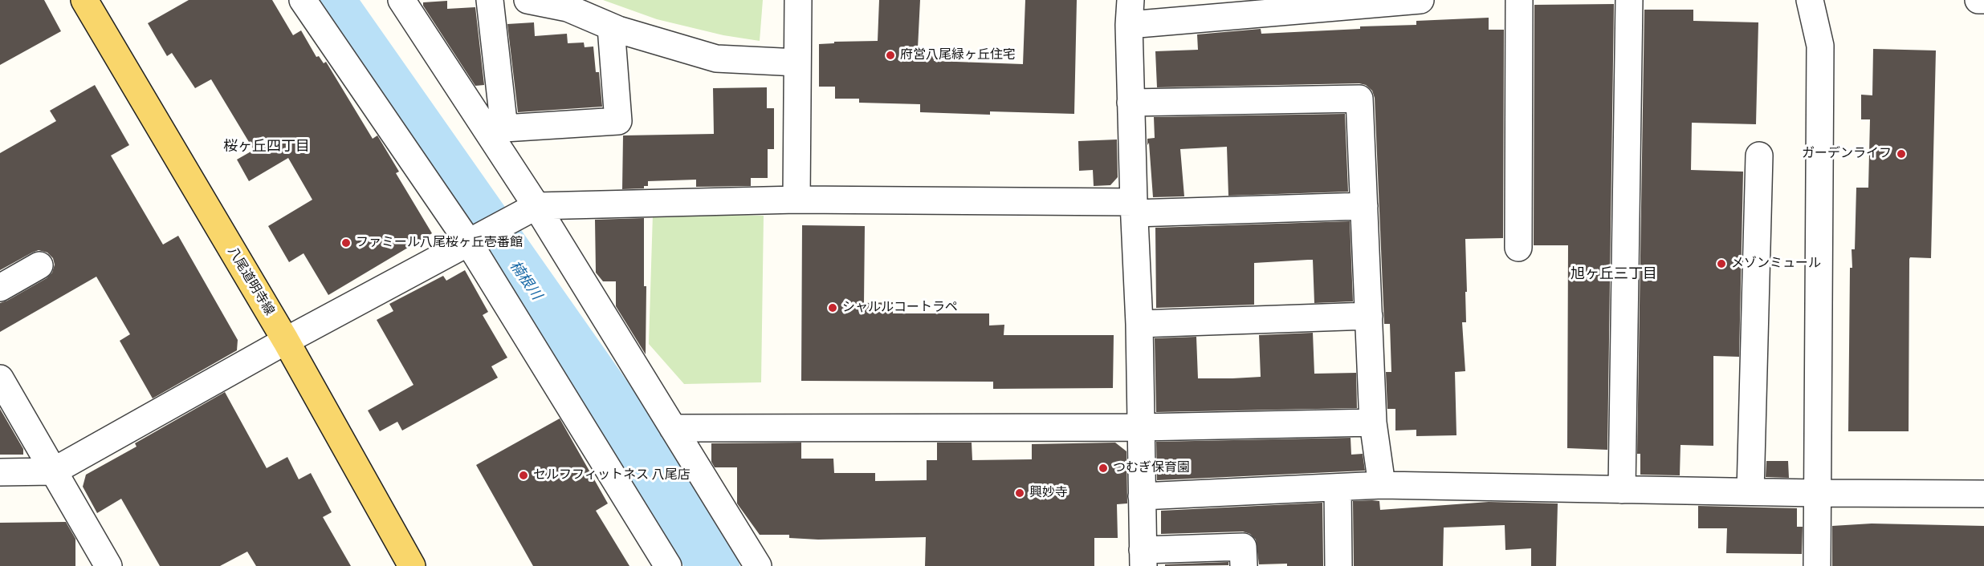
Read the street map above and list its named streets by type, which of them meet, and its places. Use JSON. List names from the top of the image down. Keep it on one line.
{"streets":{"main road":["八尾道明寺線"]},"districts":["桜ヶ丘四丁目","旭ヶ丘三丁目"],"water":["楠根川"],"places":["府営八尾緑ヶ丘住宅","ガーデンライフ","ファミール八尾桜ヶ丘壱番館","メゾンミュール","シャルルコートラペ","つむぎ保育園","セルフフィットネス 八尾店","興妙寺"]}
